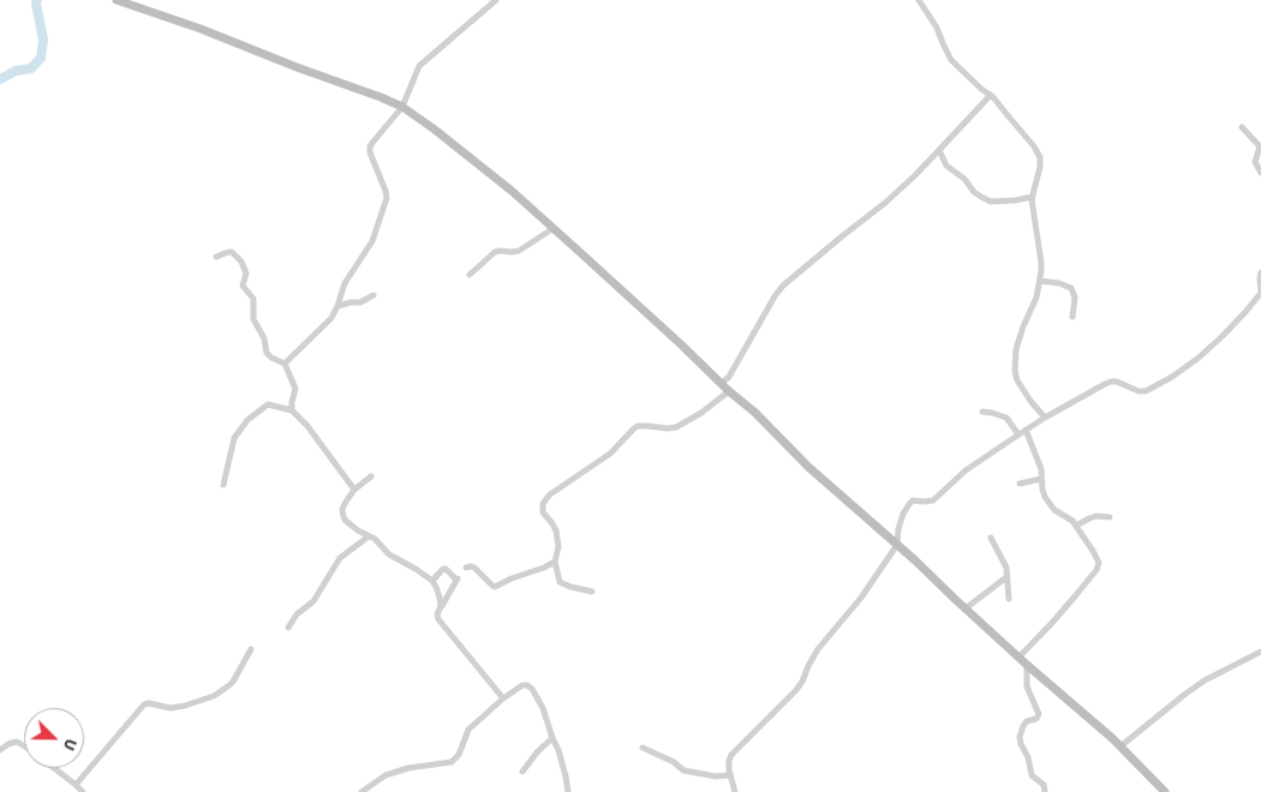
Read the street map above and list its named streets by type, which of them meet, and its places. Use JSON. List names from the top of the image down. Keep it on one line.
{"north":"bottom right"}
